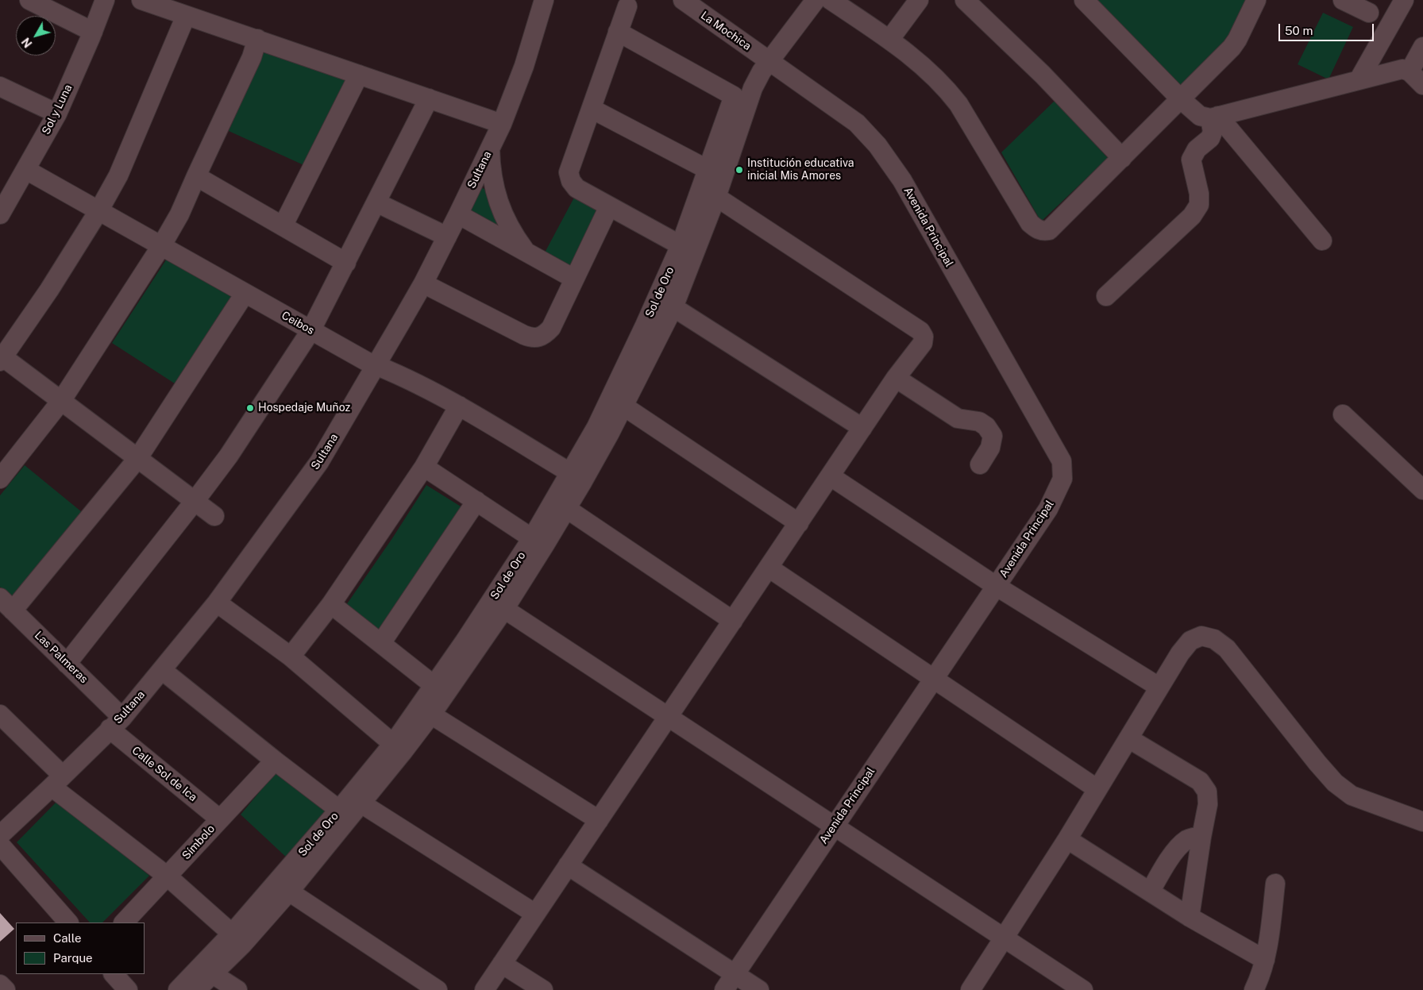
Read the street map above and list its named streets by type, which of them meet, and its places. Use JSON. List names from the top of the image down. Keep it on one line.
{"streets":{"street":["La Mochica","Sol y Luna","Sultana","Avenida Principal","Sol de Oro","Ceibos","Las Palmeras","Calle Sol de Ica","Símbolo"]},"crossings":[["La Mochica","Avenida Principal"],["Sol y Luna","Ceibos"],["Sultana","Ceibos"],["Sultana","Las Palmeras"],["Sultana","Calle Sol de Ica"],["Sol de Oro","Ceibos"],["Las Palmeras","Calle Sol de Ica"],["Calle Sol de Ica","Símbolo"]],"places":["Institución educativa inicial Mis Amores","Hospedaje Muñoz"],"legend":["Calle","Parque"],"scale_bar":"50 m","north":"bottom left"}
